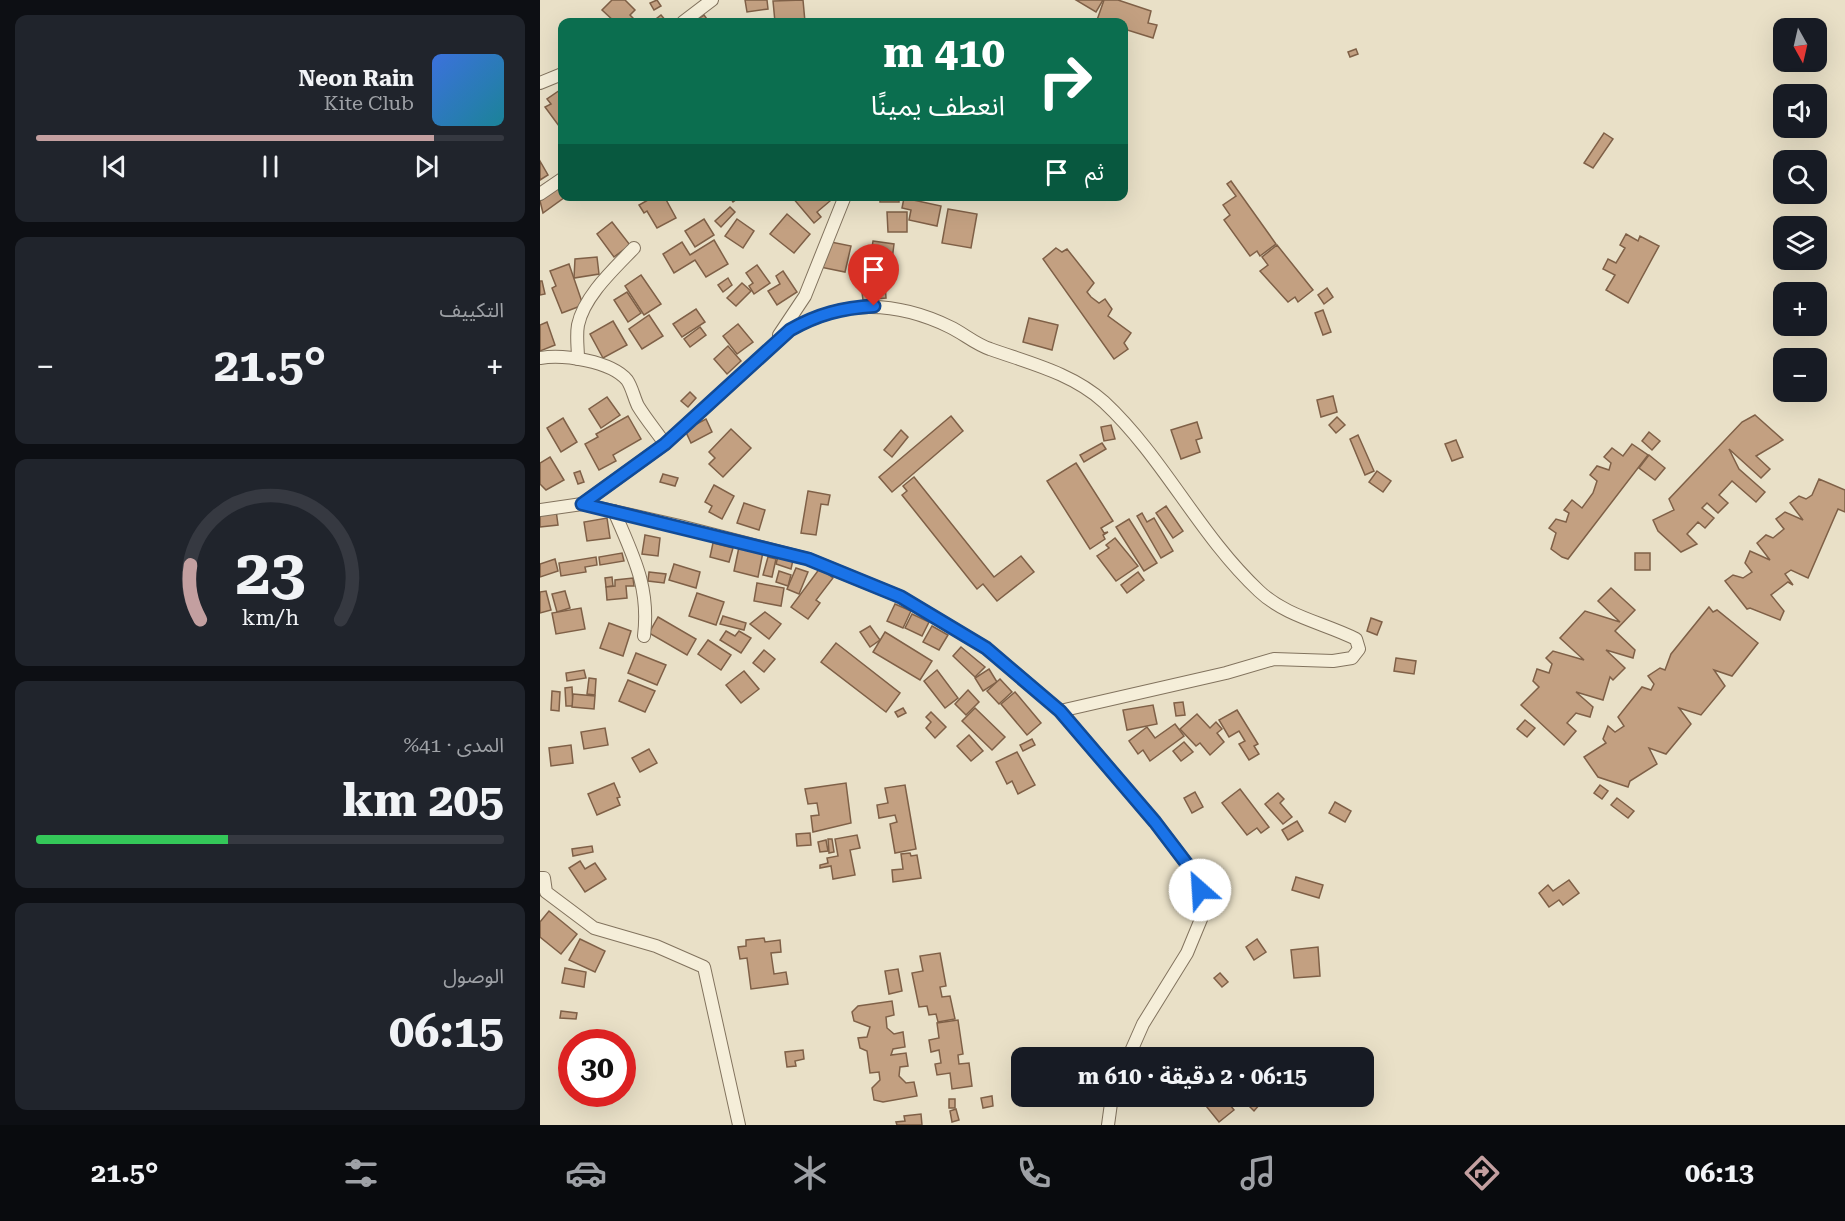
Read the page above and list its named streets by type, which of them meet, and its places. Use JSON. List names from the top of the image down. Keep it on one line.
{"north":"bottom","page":{"map_buttons":["+","−"],"turn":["410 m","انعطف يمينًا"],"song":["Neon Rain","Kite Club"],"then":"ثم","tile":["التكييف",["المدى · 41%","205 km"],["الوصول","06:15"]],"heat":["−","21.5°","+"],"limit":"30","trip":"06:15 · 2 دقيقة · 610 m","tabs":["06:13","21.5°"],"gauge":["23","km/h"]}}
